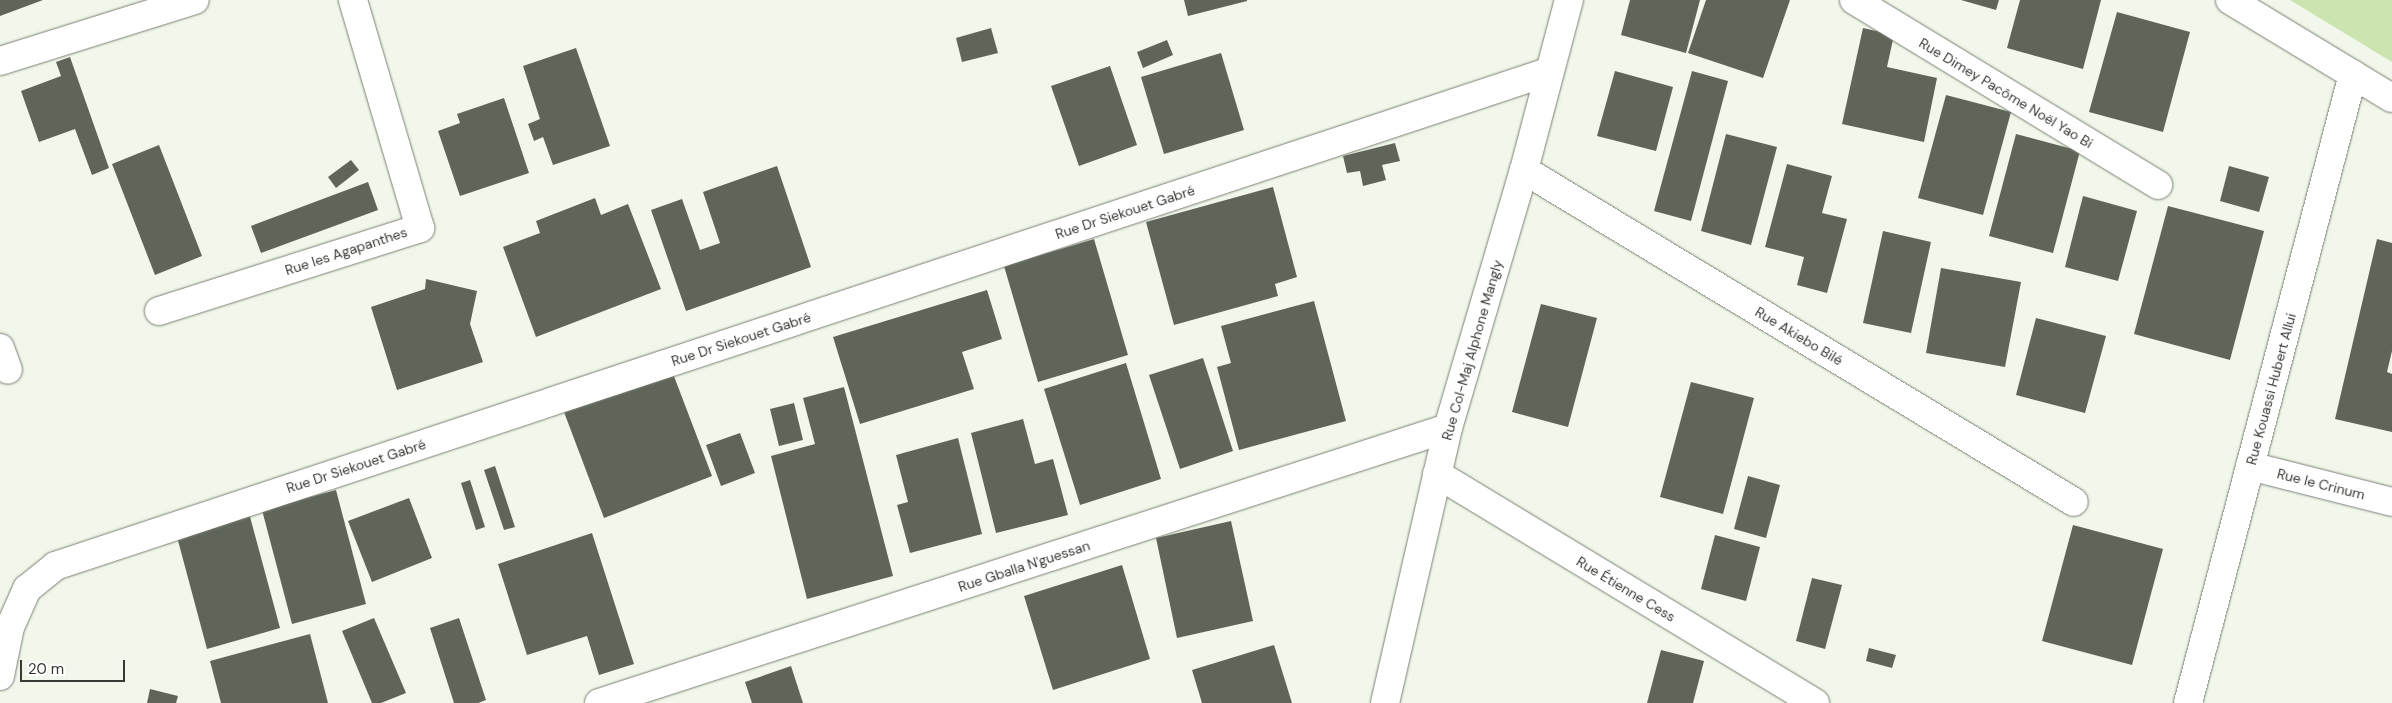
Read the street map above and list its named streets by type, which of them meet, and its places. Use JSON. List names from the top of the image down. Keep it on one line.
{"streets":{"street":["Rue Dimey Pacôme Noël Yao Bi","Rue Dr Siekouet Gabré","Rue les Agapanthes","Rue Akiebo Bilé","Rue Col-Maj Alphone Mangly","Rue Kouassi Hubert Allui","Rue le Crinum","Rue Gballa N'guessan","Rue Étienne Cess"]},"crossings":[["Rue Dr Siekouet Gabré","Rue Col-Maj Alphone Mangly"],["Rue Akiebo Bilé","Rue Col-Maj Alphone Mangly"],["Rue Col-Maj Alphone Mangly","Rue Gballa N'guessan"],["Rue Col-Maj Alphone Mangly","Rue Étienne Cess"],["Rue Kouassi Hubert Allui","Rue le Crinum"]],"scale_bar":"20 m"}
